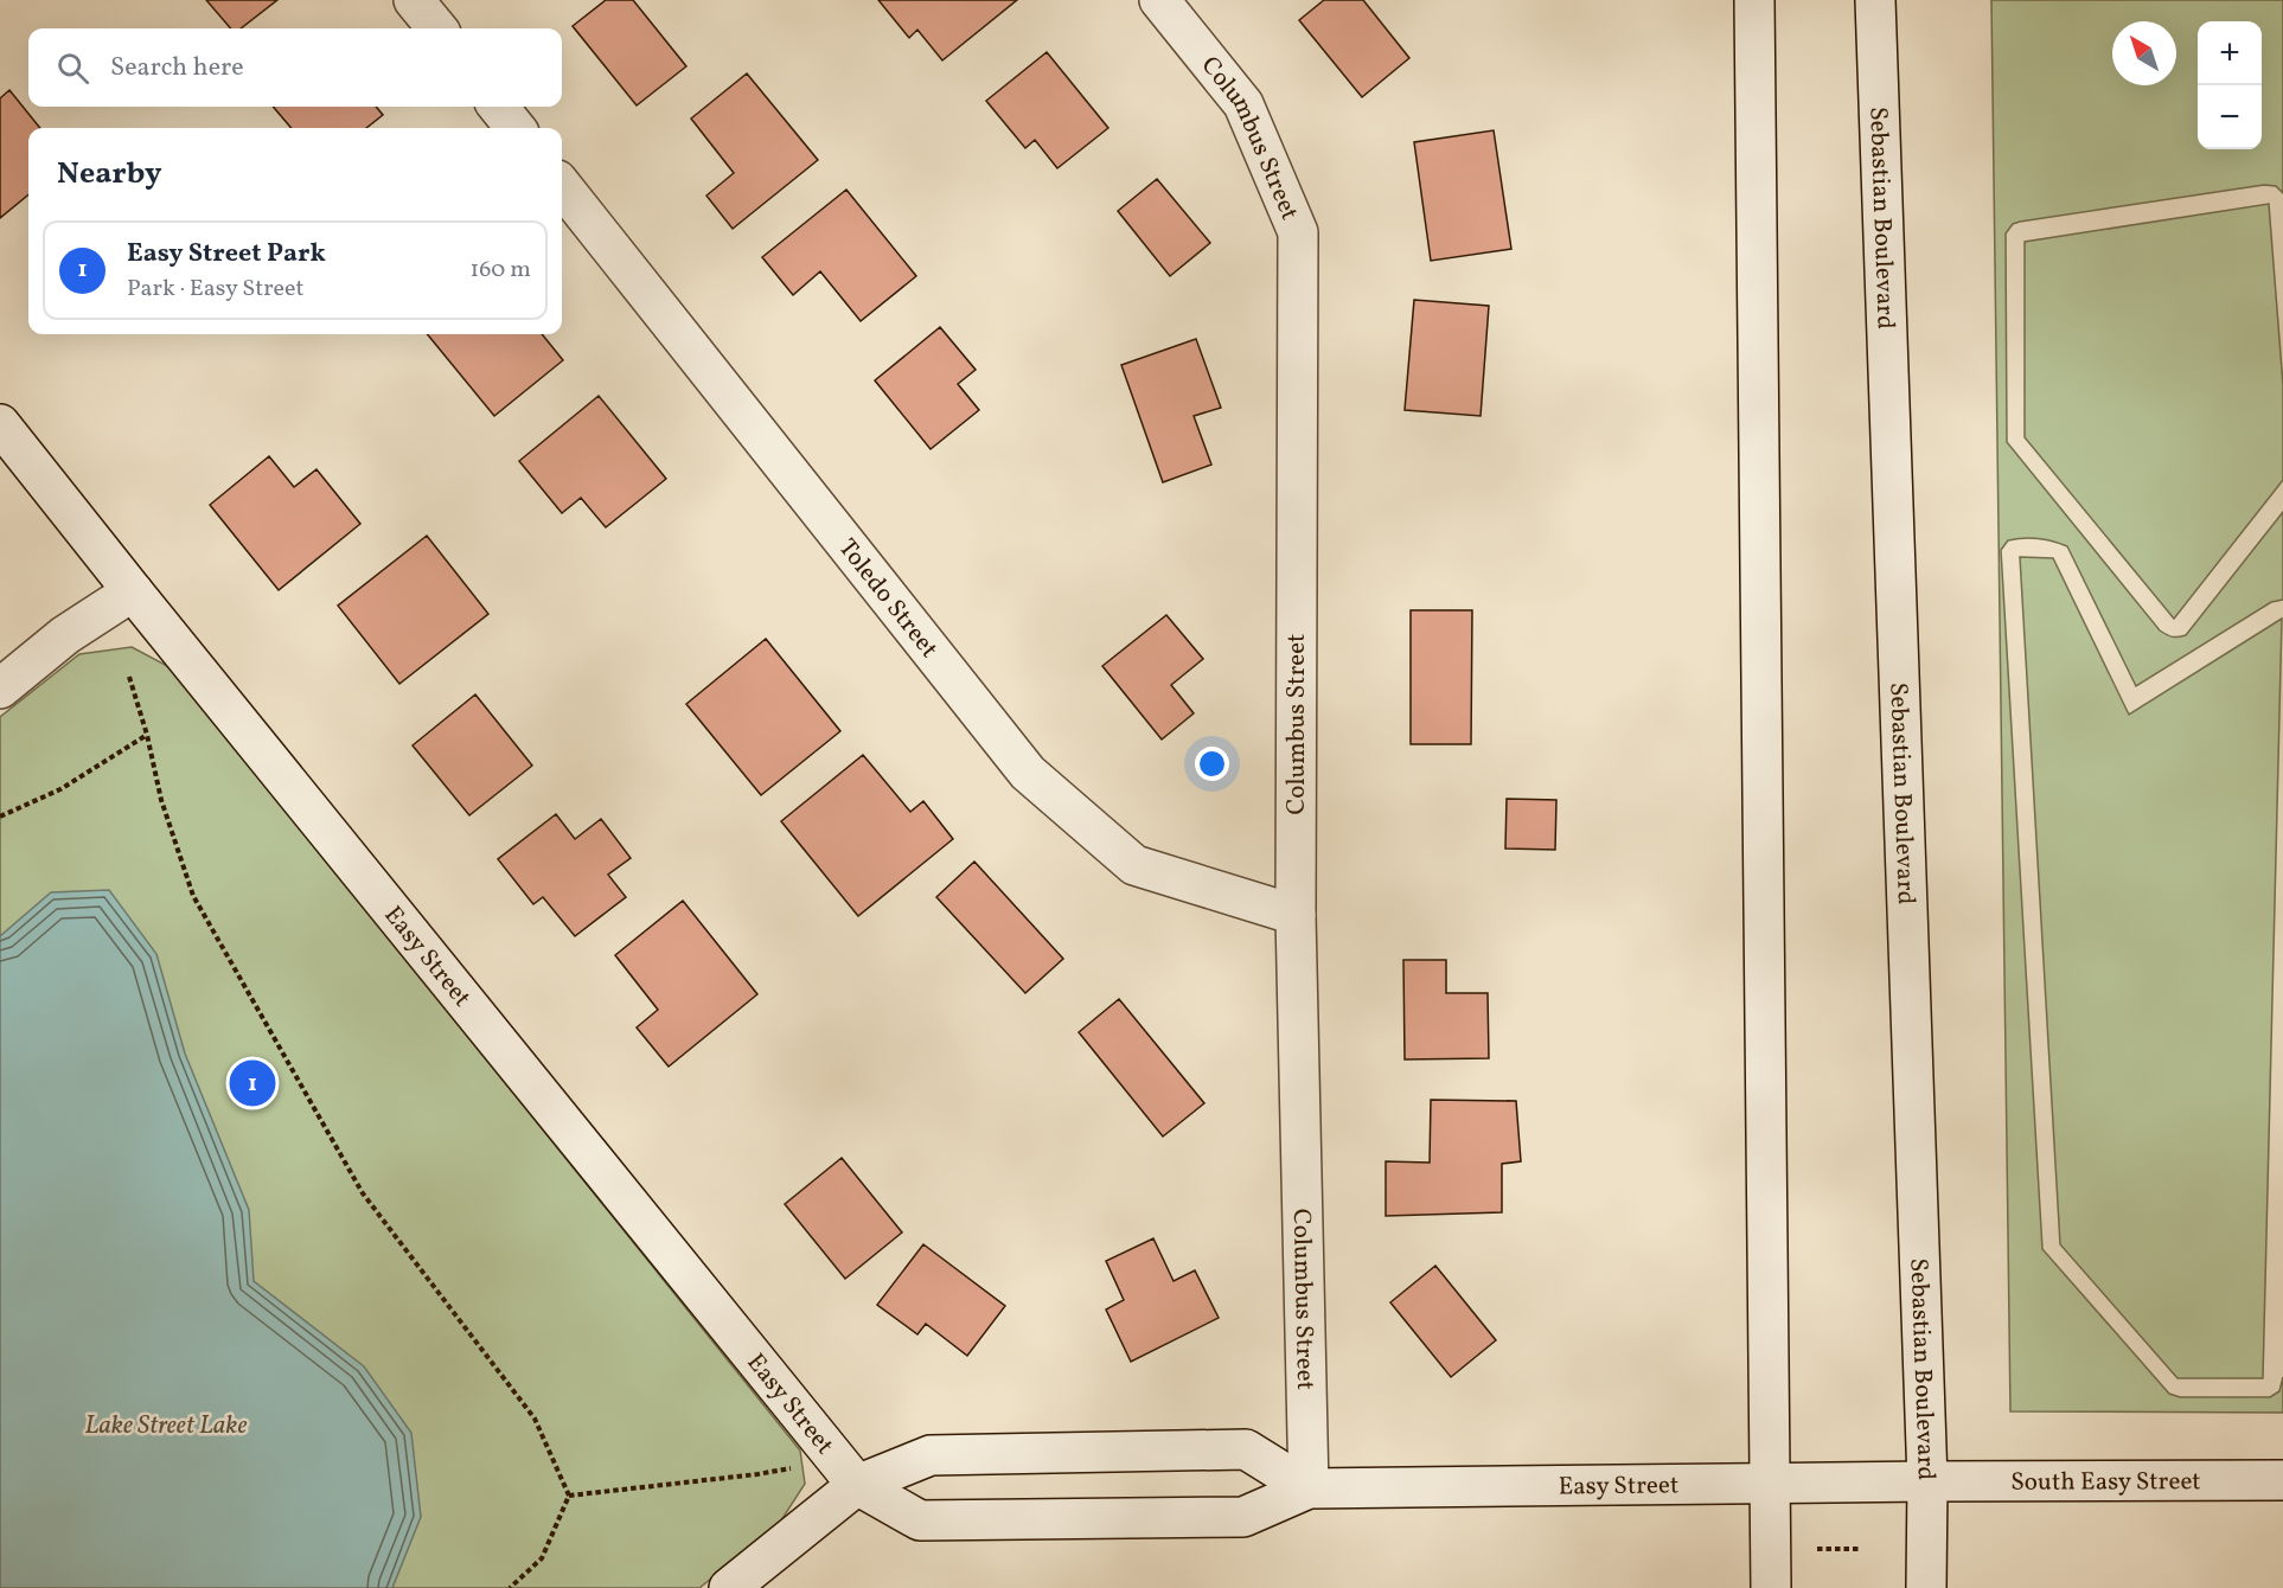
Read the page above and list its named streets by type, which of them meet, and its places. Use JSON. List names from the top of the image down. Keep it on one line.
{"streets":{"street":["Columbus Street","Sebastian Boulevard","Toledo Street","Easy Street","South Easy Street"]},"crossings":[["Columbus Street","Toledo Street"],["Columbus Street","Easy Street"],["Sebastian Boulevard","Easy Street"],["Sebastian Boulevard","South Easy Street"],["Easy Street","South Easy Street"]],"water":["Lake Street Lake"],"north":"top left","page":{"map_buttons":["+","−"],"search":"Search here","heading":"Nearby","list":[{"mark":"1","name":"Easy Street Park","note":"Park · Easy Street","value":"160 m"}],"pins":"1"}}
